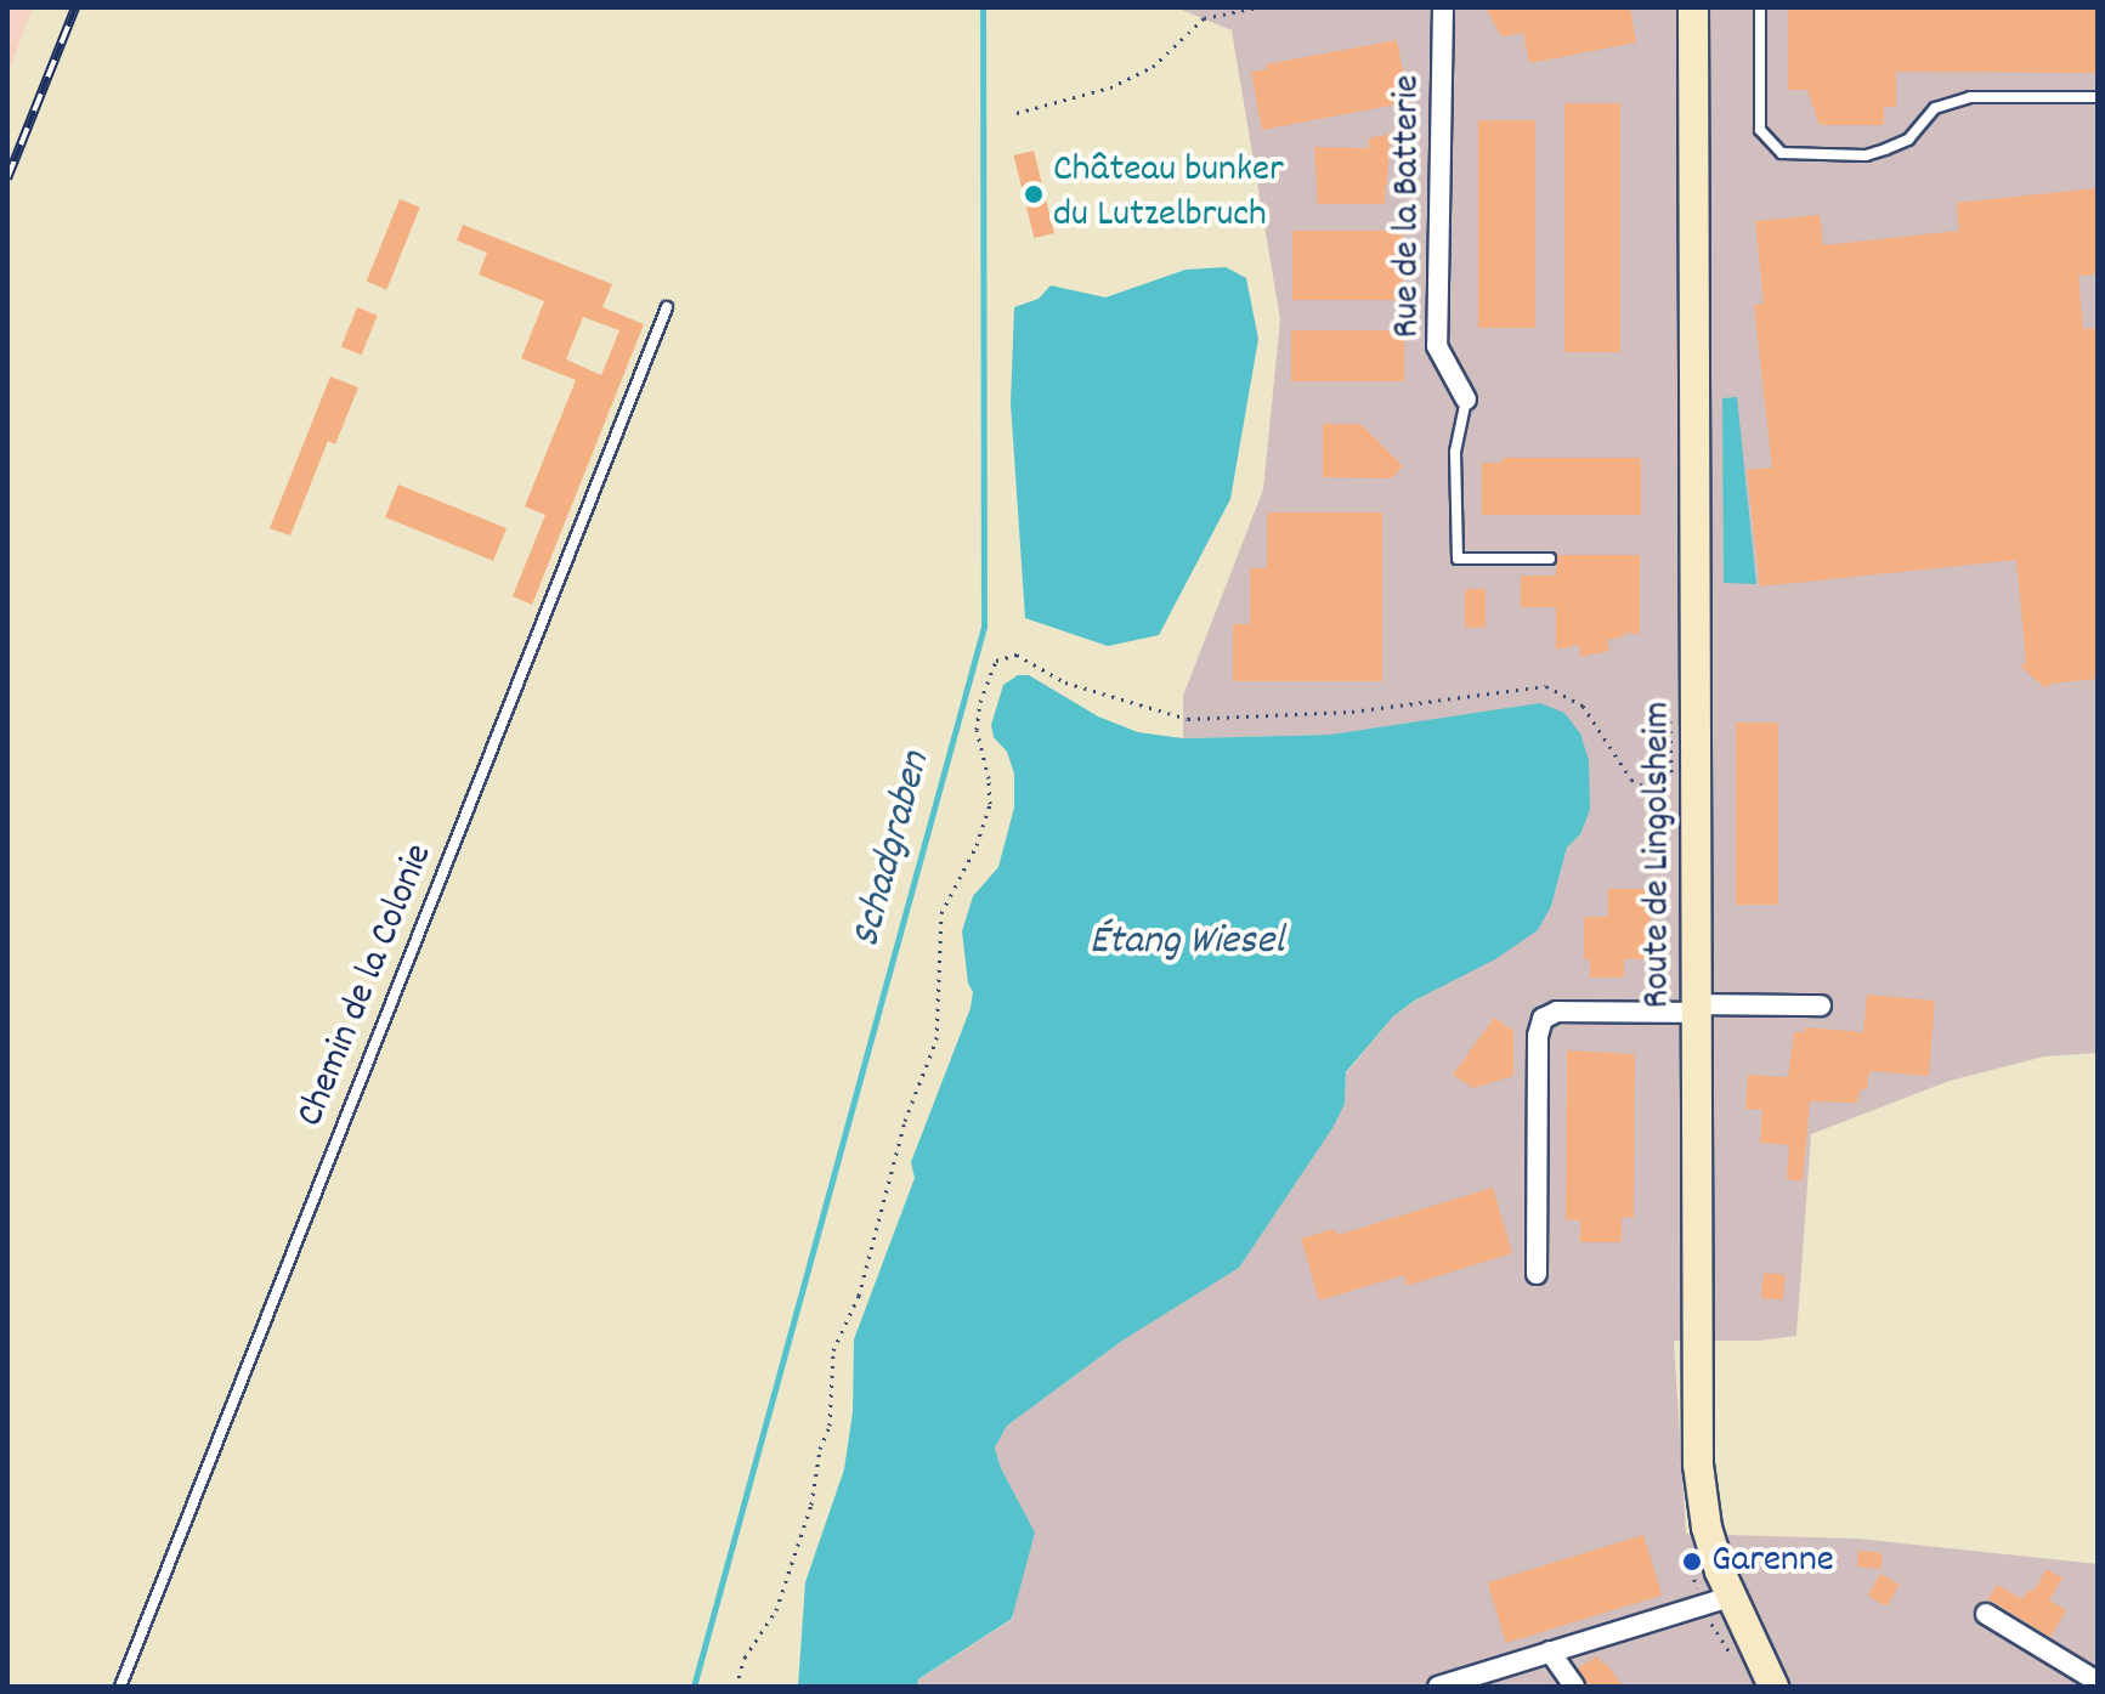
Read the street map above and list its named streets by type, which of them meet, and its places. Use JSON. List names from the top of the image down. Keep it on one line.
{"streets":{"main road":["Route de Lingolsheim"],"street":["Rue de la Batterie"],"lane":["Chemin de la Colonie"]},"water":["Schadgraben","Étang Wiesel"],"places":["Château bunker du Lutzelbruch","Garenne"]}
